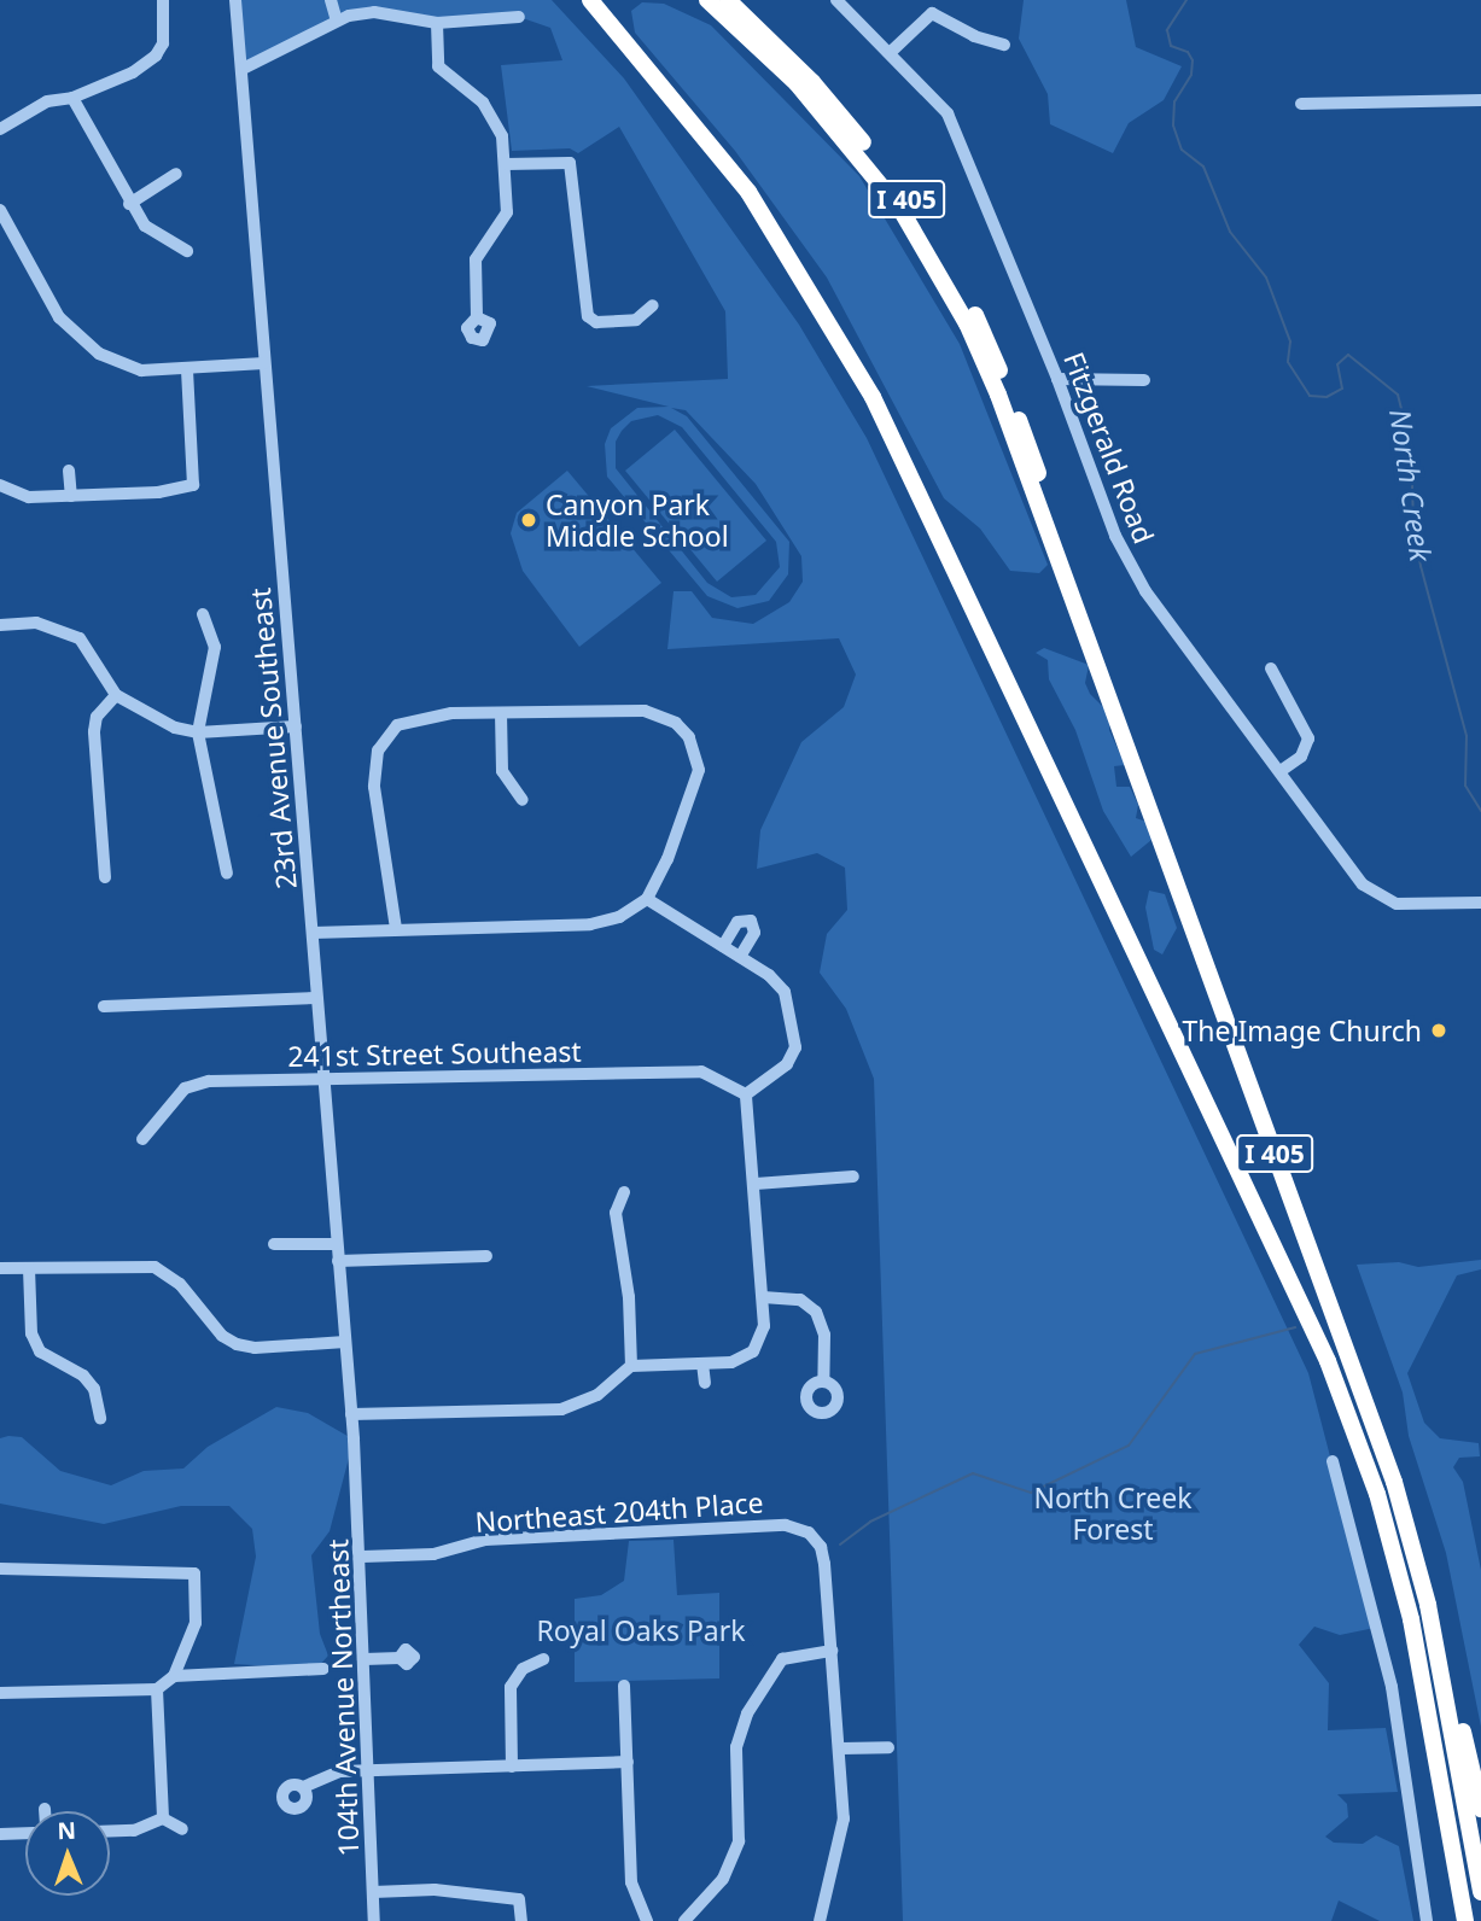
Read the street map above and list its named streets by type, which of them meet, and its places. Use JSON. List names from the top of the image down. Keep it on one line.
{"streets":{"highway":["I 405"],"street":["Fitzgerald Road","23rd Avenue Southeast","241st Street Southeast","Northeast 204th Place","104th Avenue Northeast"]},"crossings":[["23rd Avenue Southeast","241st Street Southeast"],["23rd Avenue Southeast","104th Avenue Northeast"],["Northeast 204th Place","104th Avenue Northeast"]],"water":["North Creek"],"parks":["North Creek Forest","Royal Oaks Park"],"places":["Canyon Park Middle School","The Image Church"],"north":"top"}
